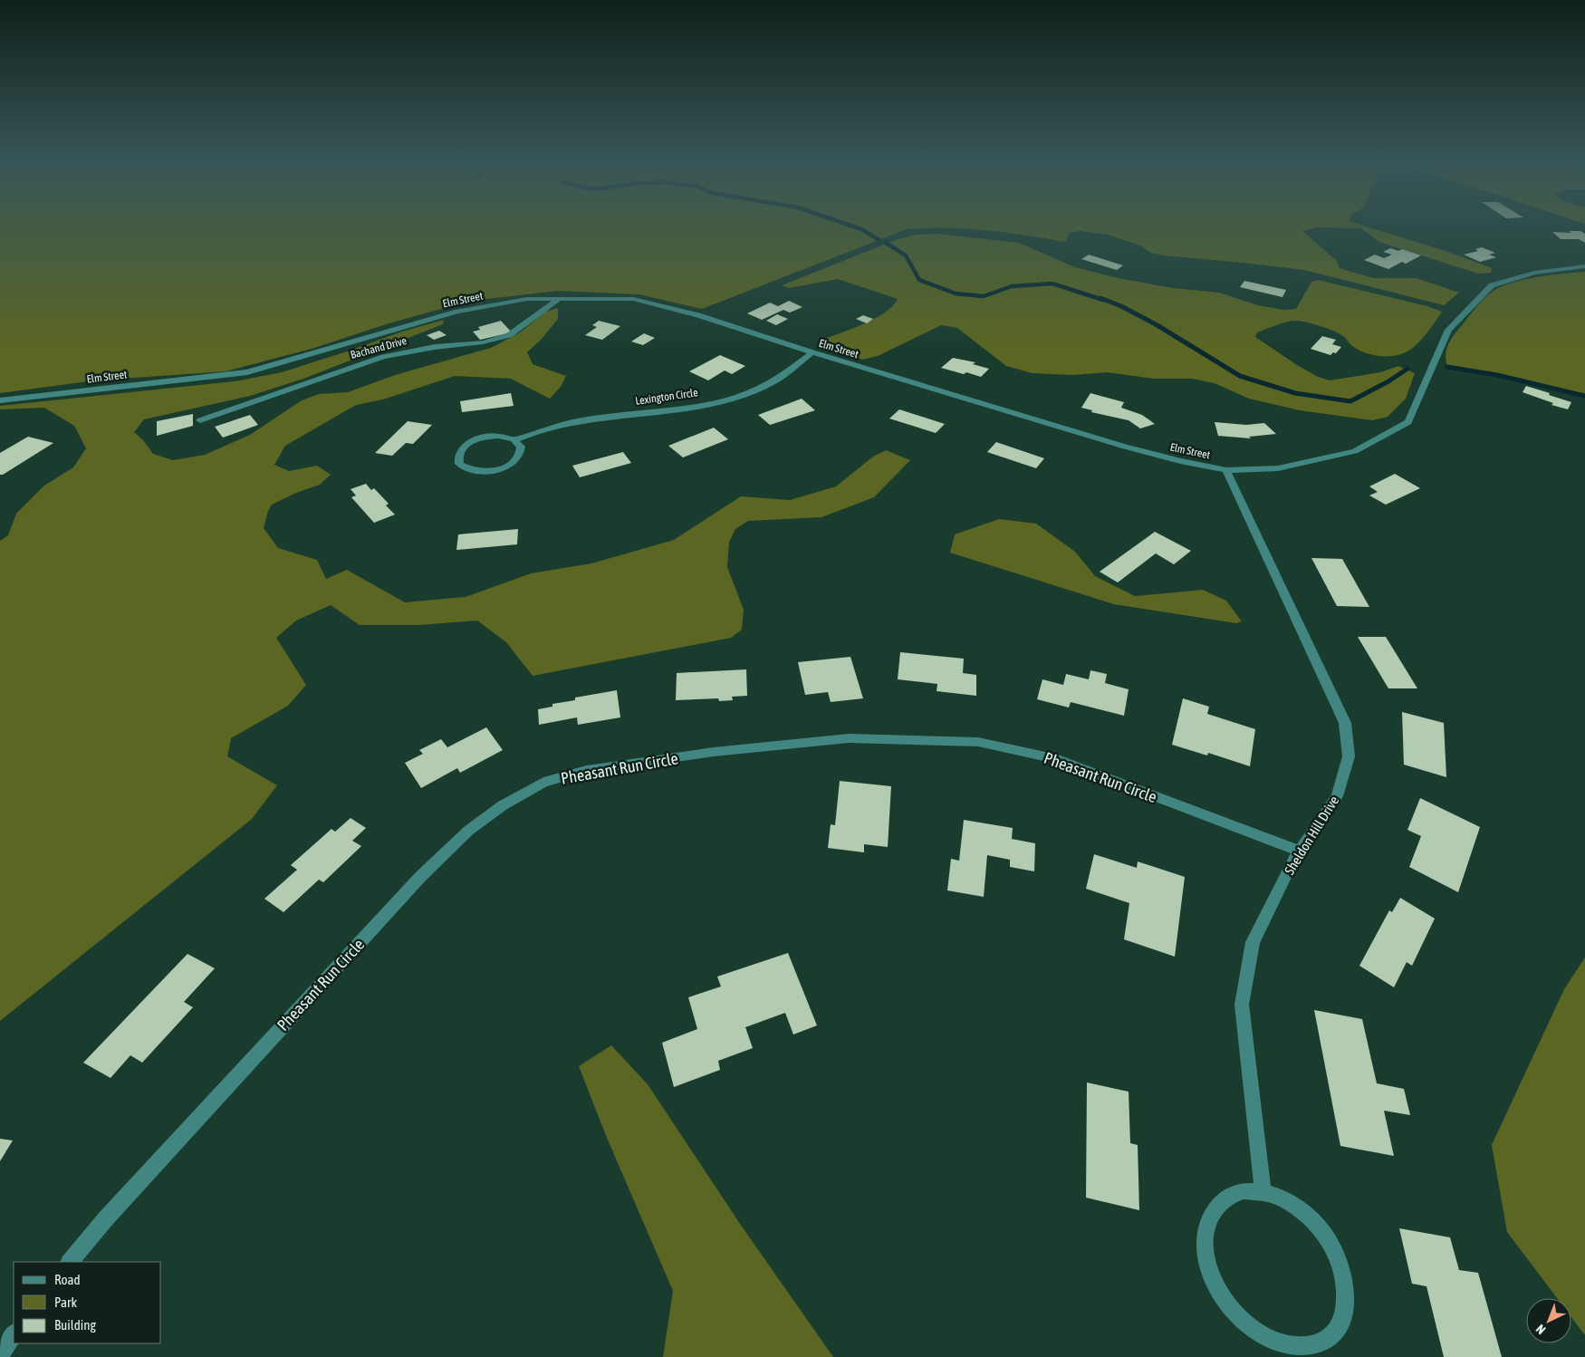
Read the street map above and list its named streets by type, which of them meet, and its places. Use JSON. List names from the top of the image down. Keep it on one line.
{"streets":{"street":["Elm Street","Bachand Drive","Lexington Circle","Pheasant Run Circle","Sheldon Hill Drive"]},"crossings":[["Elm Street","Bachand Drive"],["Elm Street","Lexington Circle"],["Elm Street","Sheldon Hill Drive"],["Pheasant Run Circle","Sheldon Hill Drive"]],"legend":["Road","Park","Building"],"north":"bottom left"}
